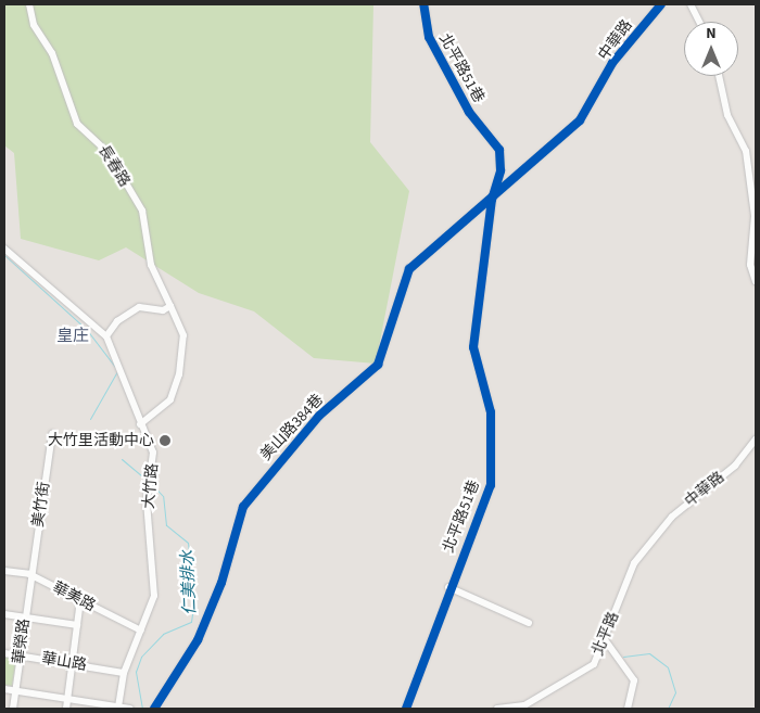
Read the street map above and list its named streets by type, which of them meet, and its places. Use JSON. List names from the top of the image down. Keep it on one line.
{"streets":{"street":["中華路","北平路51巷","長春路","美山路384巷","大竹路","美竹街","華美路","北平路","華榮路","華山路"]},"crossings":[["中華路","北平路51巷"],["中華路","美山路384巷"],["中華路","北平路"],["北平路51巷","美山路384巷"],["長春路","大竹路"],["大竹路","華美路"],["大竹路","華山路"],["美竹街","華美路"],["美竹街","華榮路"],["華美路","華榮路"],["華榮路","華山路"]],"districts":["皇庄"],"water":["仁美排水"],"places":["大竹里活動中心"],"north":"top"}
